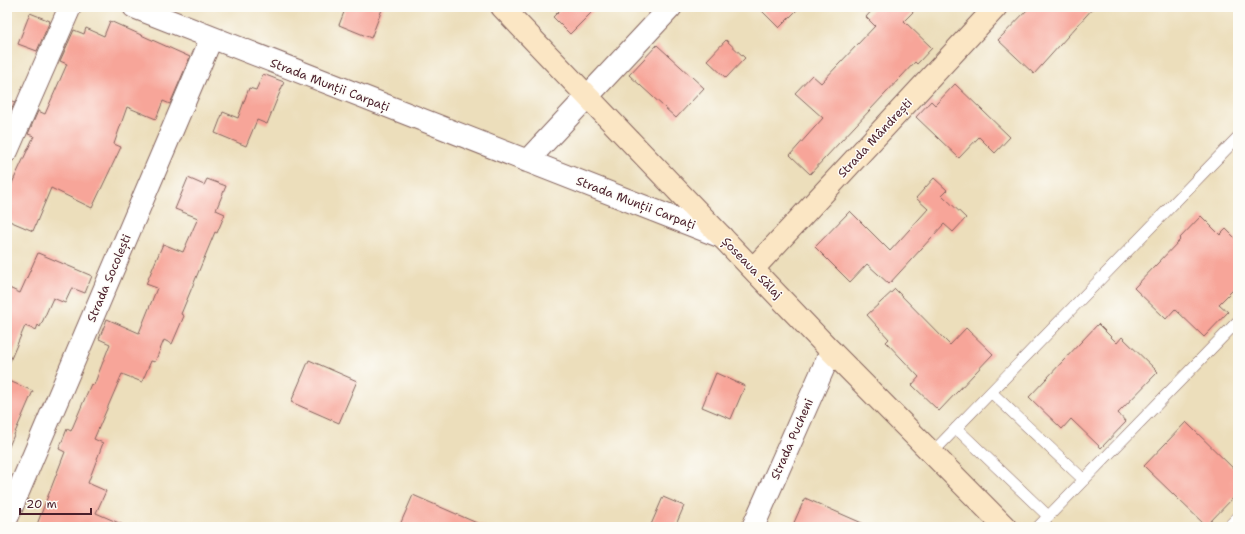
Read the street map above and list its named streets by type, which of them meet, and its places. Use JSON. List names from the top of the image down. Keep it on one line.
{"streets":{"street":["Strada Munții Carpați","Strada Mândrești","Șoseaua Sălaj","Strada Socolești","Strada Pucheni"]},"crossings":[["Strada Munții Carpați","Șoseaua Sălaj"],["Strada Munții Carpați","Strada Socolești"],["Strada Mândrești","Șoseaua Sălaj"],["Șoseaua Sălaj","Strada Pucheni"]],"scale_bar":"20 m"}
